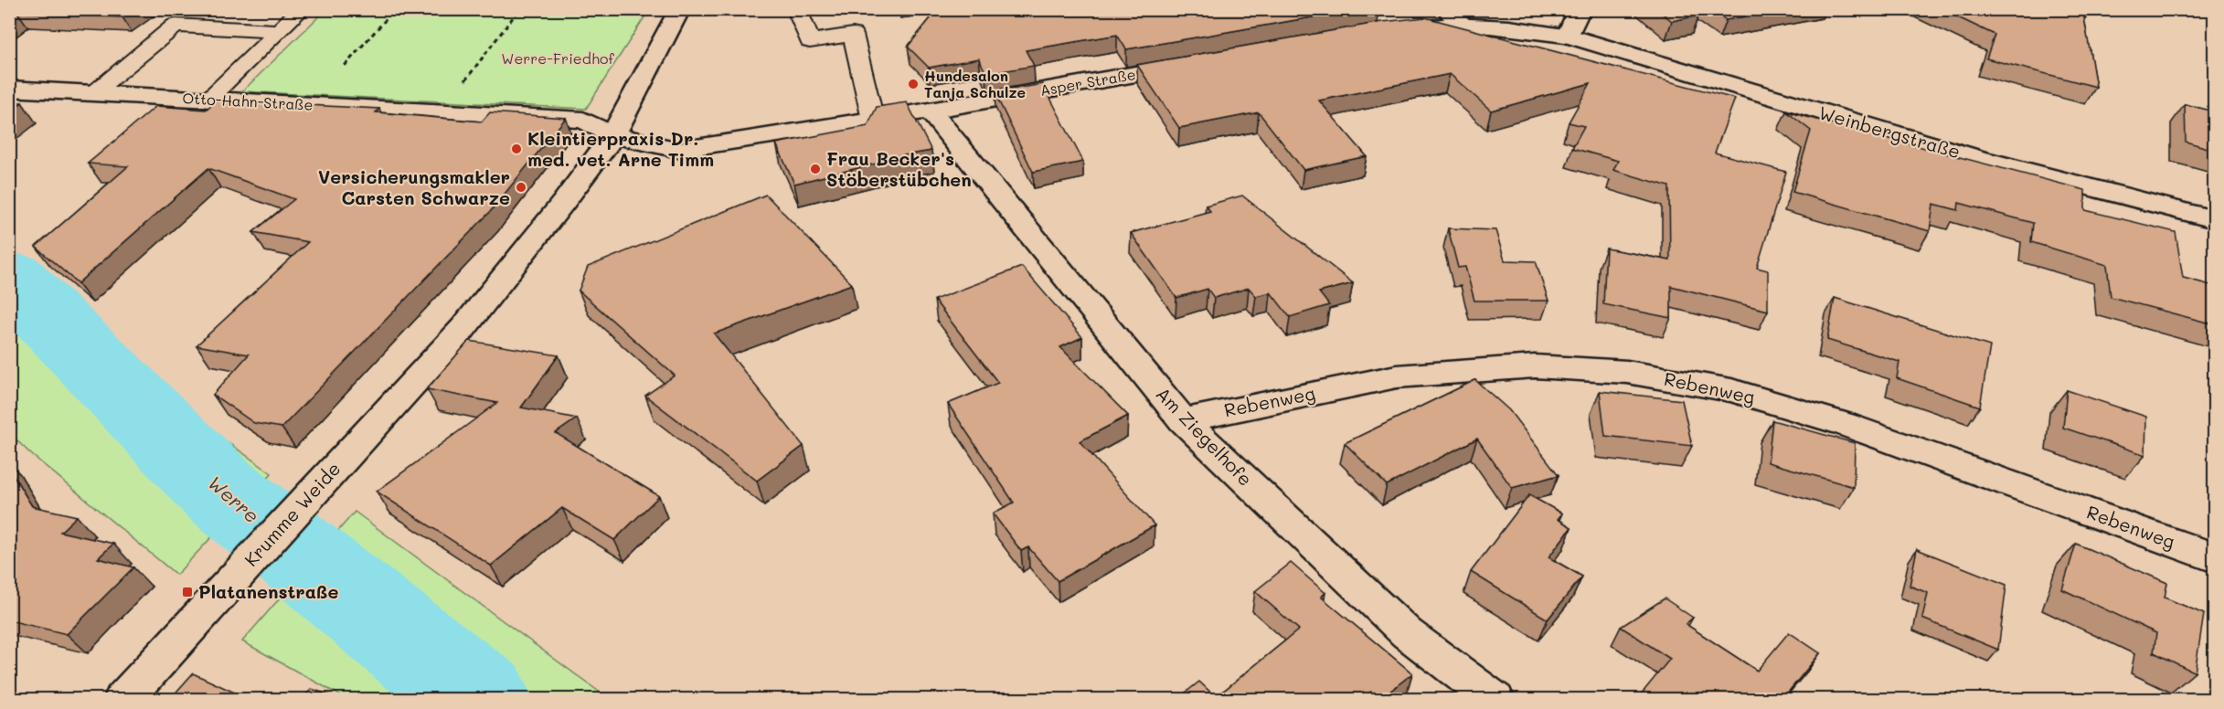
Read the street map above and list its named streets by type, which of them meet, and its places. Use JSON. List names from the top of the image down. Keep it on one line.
{"streets":{"street":["Asper Straße","Otto-Hahn-Straße","Weinbergstraße","Rebenweg","Am Ziegelhofe","Krumme Weide"]},"crossings":[["Asper Straße","Otto-Hahn-Straße"],["Asper Straße","Am Ziegelhofe"],["Asper Straße","Krumme Weide"],["Otto-Hahn-Straße","Krumme Weide"],["Rebenweg","Am Ziegelhofe"]],"water":["Werre"],"parks":["Werre-Friedhof"],"places":{"other":["Hundesalon Tanja Schulze","Kleintierpraxis Dr. med. vet. Arne Timm","Frau Becker's Stöberstübchen","Versicherungsmakler Carsten Schwarze"],"transit":["Platanenstraße"]}}
